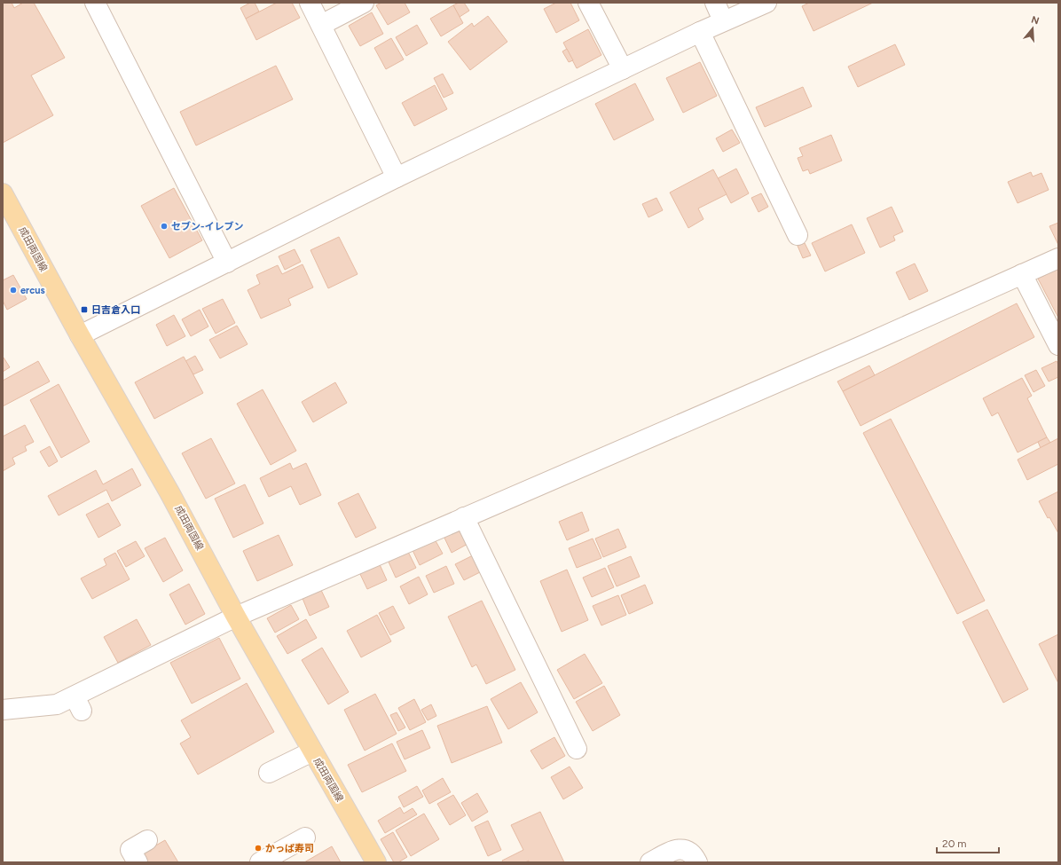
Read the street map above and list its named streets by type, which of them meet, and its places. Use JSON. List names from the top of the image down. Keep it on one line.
{"streets":{"main road":["成田両国線"]},"places":{"other":["セブン-イレブン","ercus","かっぱ寿司"],"transit":["日吉倉入口"]},"scale_bar":"20 m","north":"top"}
